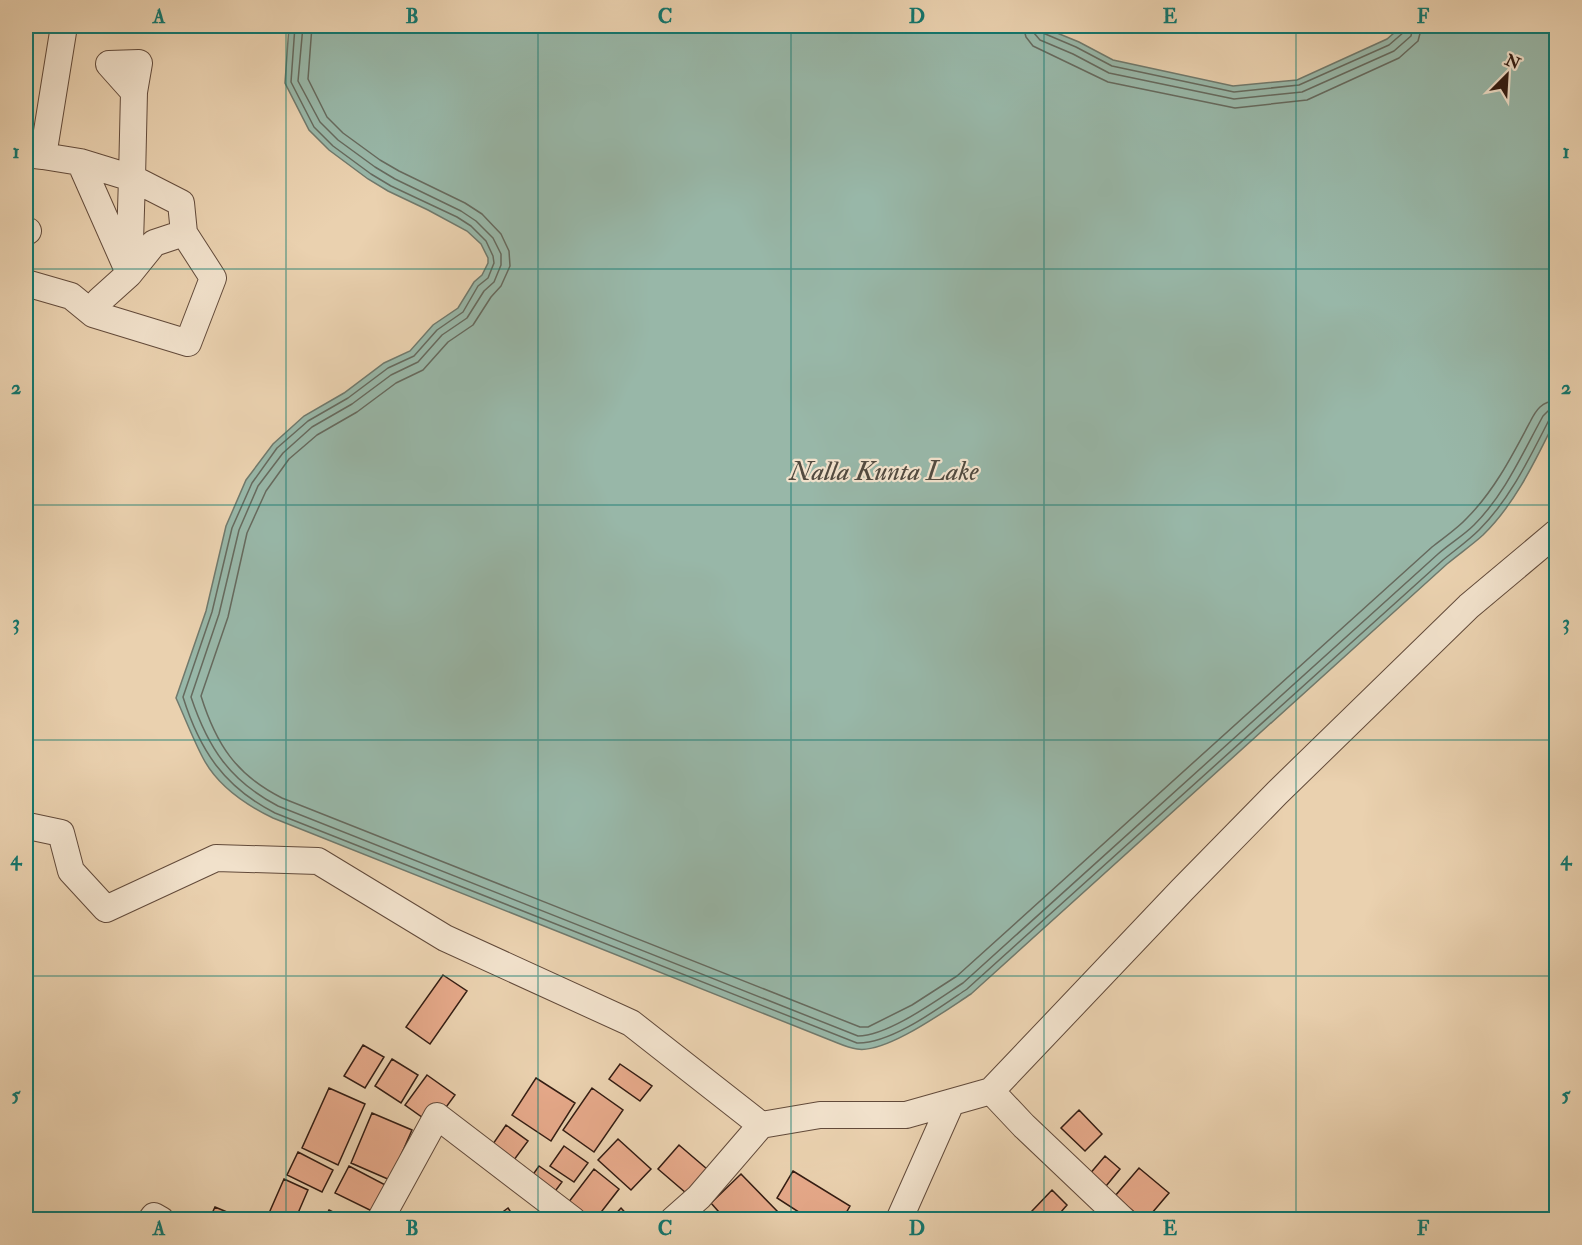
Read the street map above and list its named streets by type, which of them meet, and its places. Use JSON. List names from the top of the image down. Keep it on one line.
{"water":["Nalla Kunta Lake"],"north":"top right","grid":{"columns":["A","B","C","D","E","F"],"rows":["1","2","3","4","5"]}}
